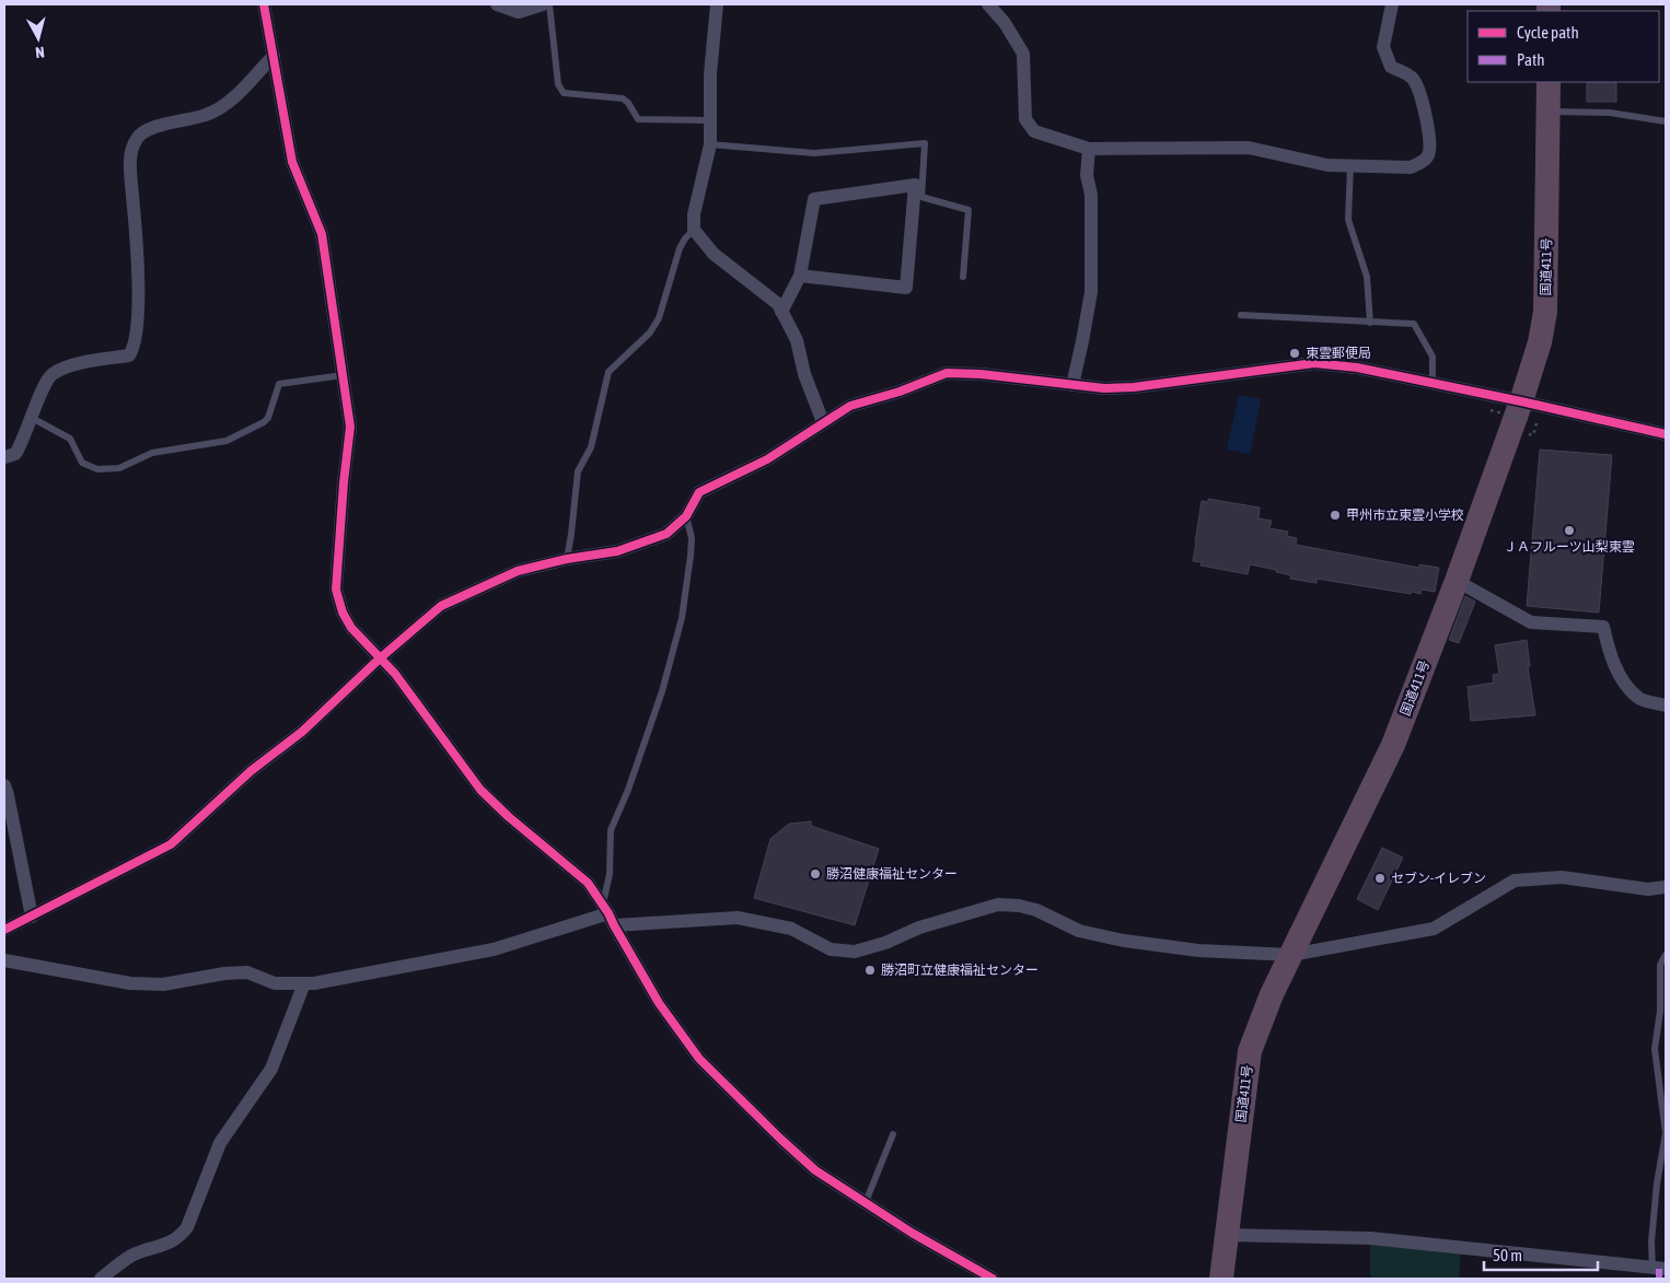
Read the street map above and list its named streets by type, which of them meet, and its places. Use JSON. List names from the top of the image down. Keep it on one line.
{"streets":{"highway":["国道411号"]},"places":["東雲郵便局","甲州市立東雲小学校","ＪＡフルーツ山梨東雲","勝沼健康福祉センター","セブン-イレブン","勝沼町立健康福祉センター"],"legend":["Cycle path","Path"],"scale_bar":"50 m","north":"bottom"}
